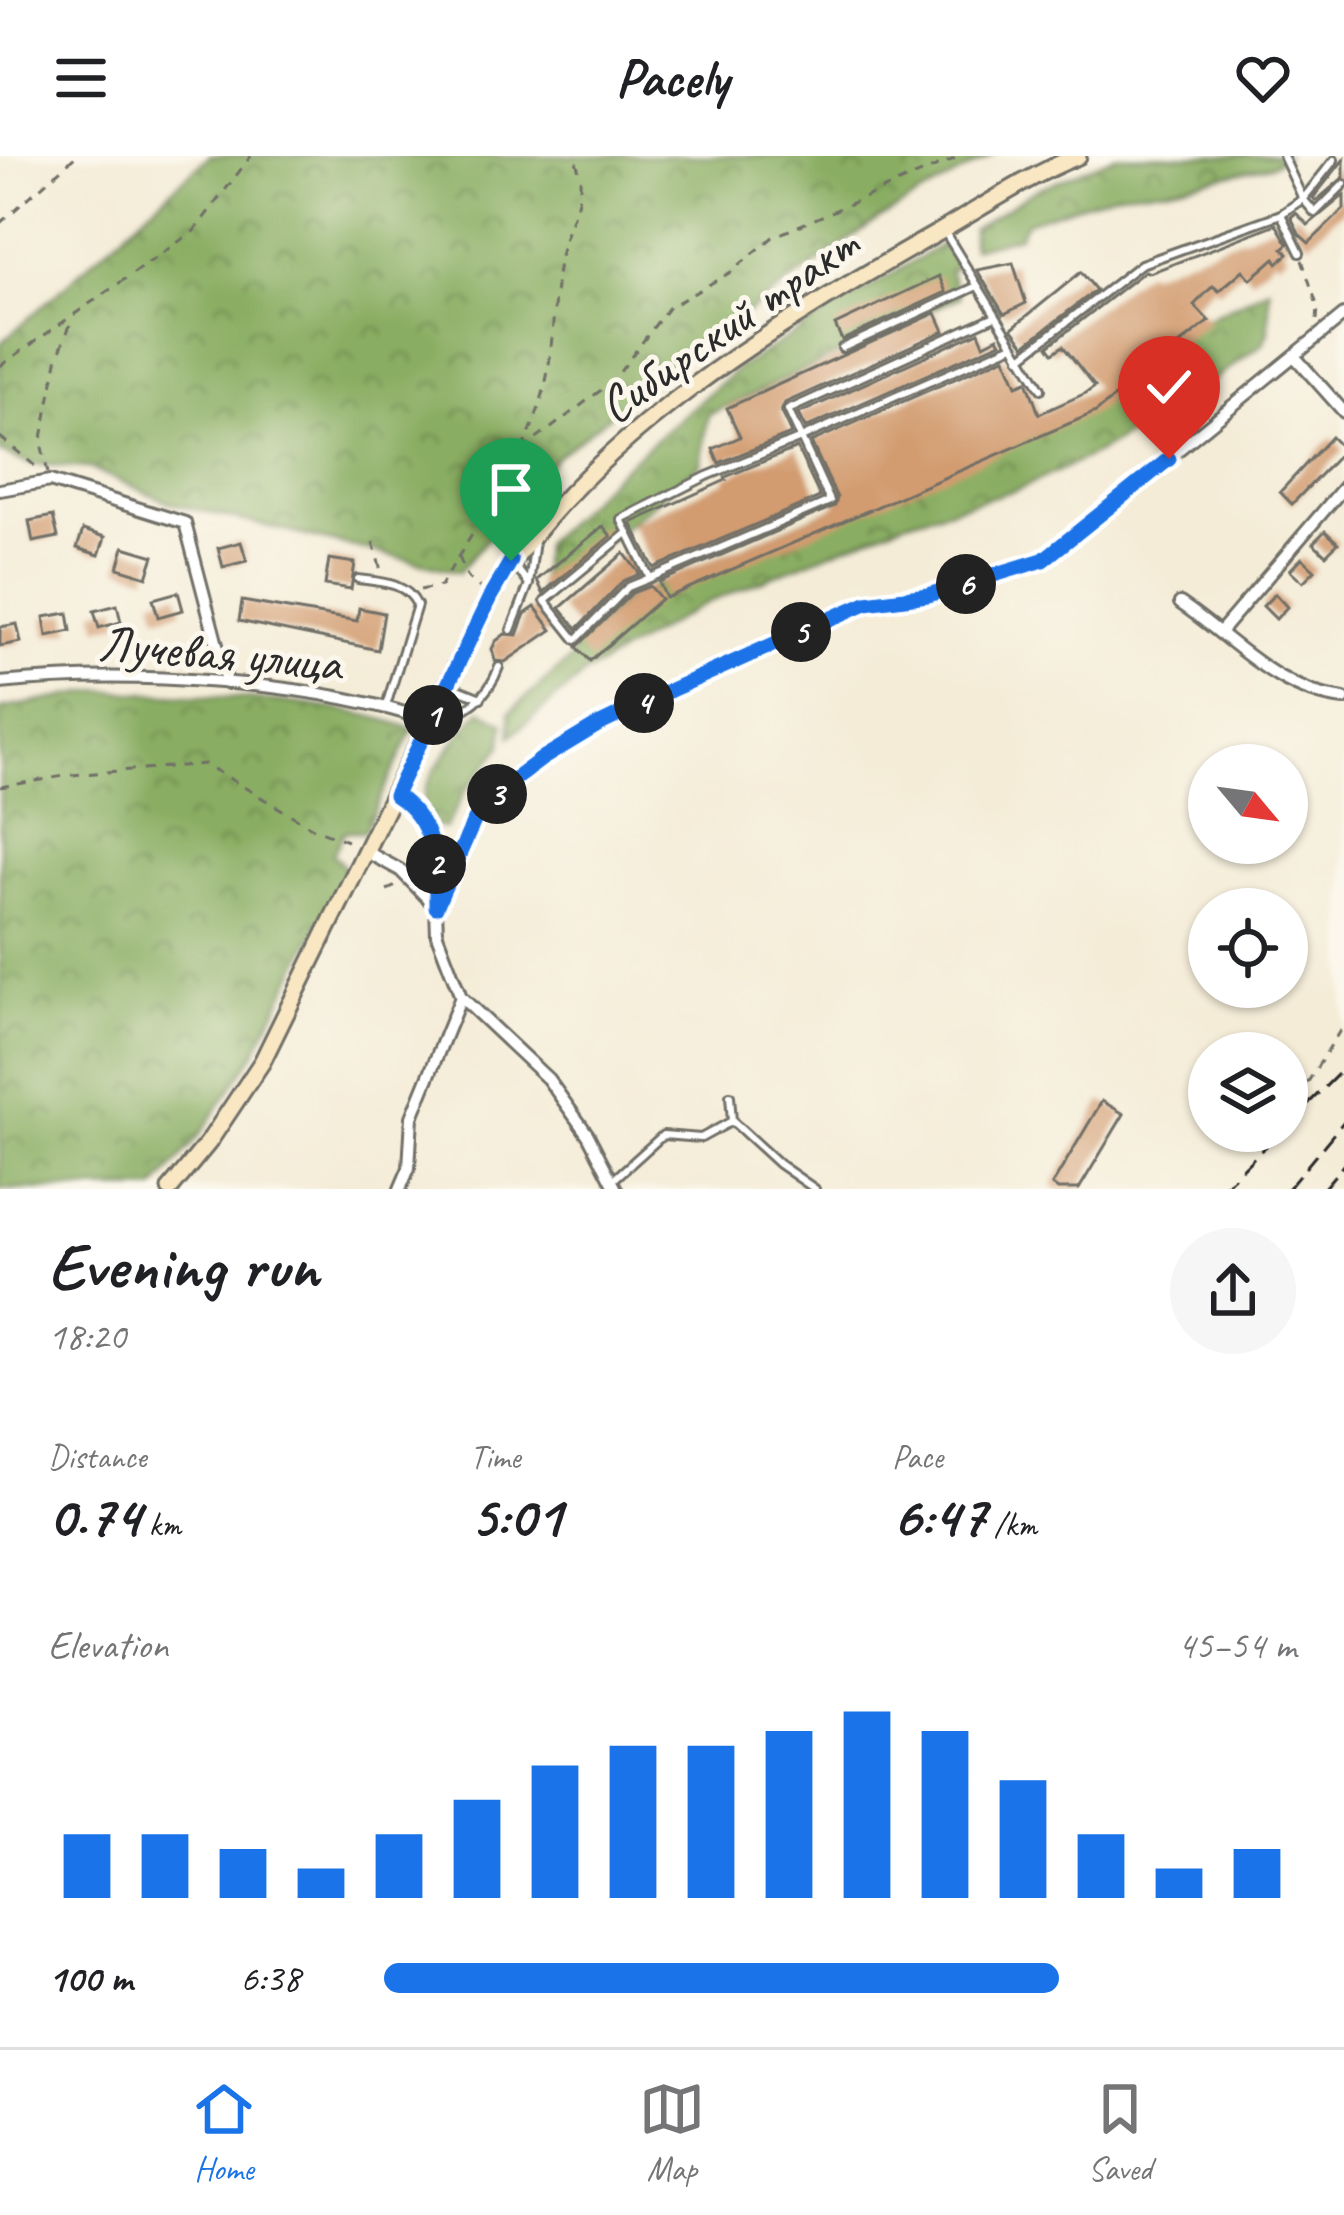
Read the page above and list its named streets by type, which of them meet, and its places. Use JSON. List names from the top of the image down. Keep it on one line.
{"streets":{"main road":["Сибирский тракт"],"street":["Лучевая улица"]},"crossings":[["Сибирский тракт","Лучевая улица"]],"north":"bottom right","page":{"header":"Pacely","pins":["6","5","4","1","3","2"],"heading":["Evening run","18:20"],"stats":[["Distance","0.74 km"],["Time","5:01"],["Pace","6:47 /km"]],"chart":["Elevation","45–54 m"],"list":[{"name":"100 m","note":"6:38"}],"tabs":["Home","Map","Saved"]}}
